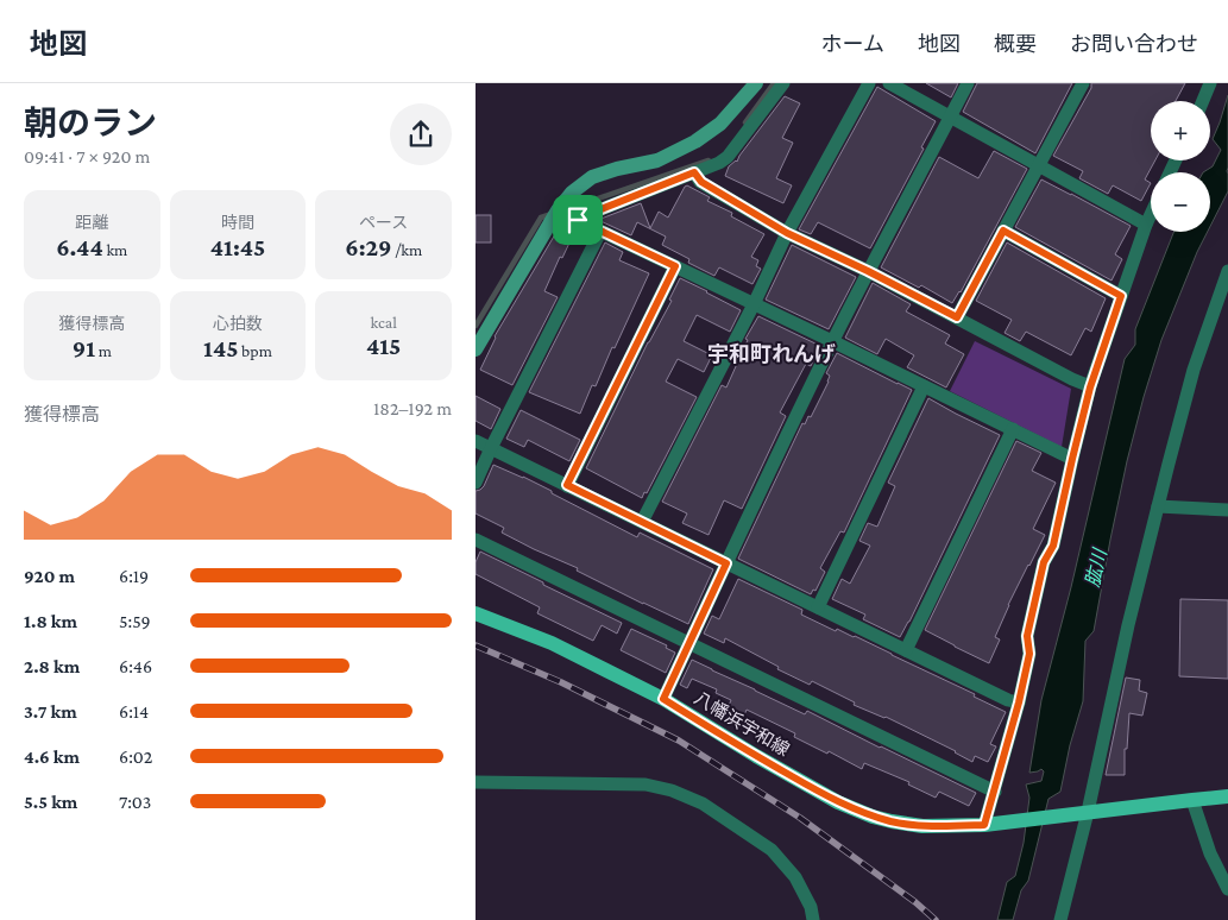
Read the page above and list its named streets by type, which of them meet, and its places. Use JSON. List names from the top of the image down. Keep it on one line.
{"streets":{"main road":["八幡浜宇和線"]},"districts":["宇和町れんげ"],"water":["肱川"],"page":{"header":"地図","nav":["ホーム","地図","概要","お問い合わせ"],"heading":["朝のラン","09:41 · 7 × 920 m"],"map_buttons":["+","−"],"stats":[["距離","6.44 km"],["時間","41:45"],["ペース","6:29 /km"],["獲得標高","91 m"],["心拍数","145 bpm"],["kcal","415"]],"chart":["獲得標高","182–192 m"],"list":[{"name":"920 m","note":"6:19"},{"name":"1.8 km","note":"5:59"},{"name":"2.8 km","note":"6:46"},{"name":"3.7 km","note":"6:14"},{"name":"4.6 km","note":"6:02"},{"name":"5.5 km","note":"7:03"}]}}
